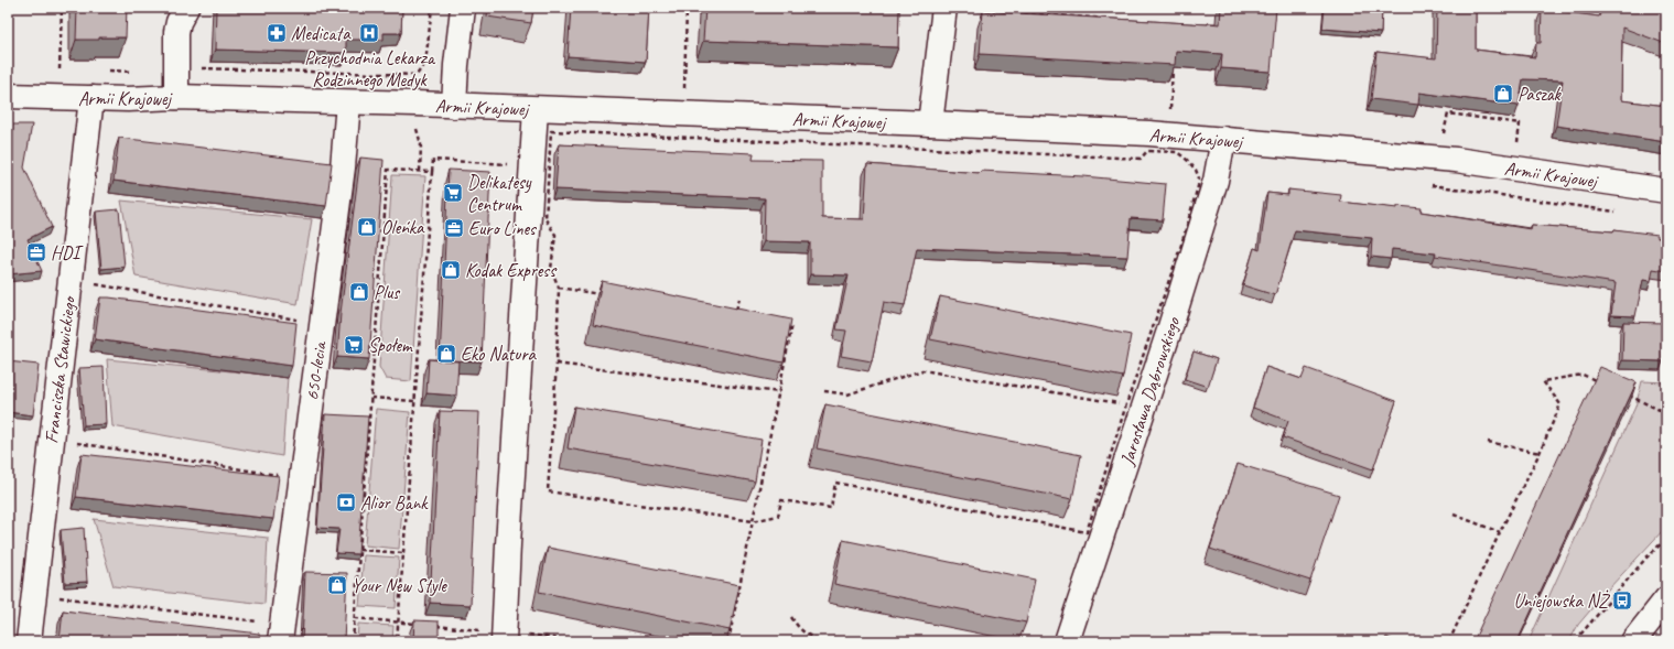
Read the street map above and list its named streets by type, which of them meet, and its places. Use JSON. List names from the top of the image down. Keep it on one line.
{"streets":{"street":["Armii Krajowej","Franciszka Stawickiego","650-lecia","Jarosława Dąbrowskiego"]},"crossings":[["Armii Krajowej","Franciszka Stawickiego"],["Armii Krajowej","650-lecia"],["Armii Krajowej","Jarosława Dąbrowskiego"]],"places":{"pharmacy":["Medicata"],"hospital":["Przychodnia Lekarza Rodzinnego Medyk"],"shop":["Paszak","Oleńka","Kodak Express","Plus","Eko Natura","Your New Style"],"supermarket":["Delikatesy Centrum","Społem"],"office":["Euro Lines","HDI"],"bank":["Alior Bank"],"bus stop":["Uniejowska NŻ"]}}
